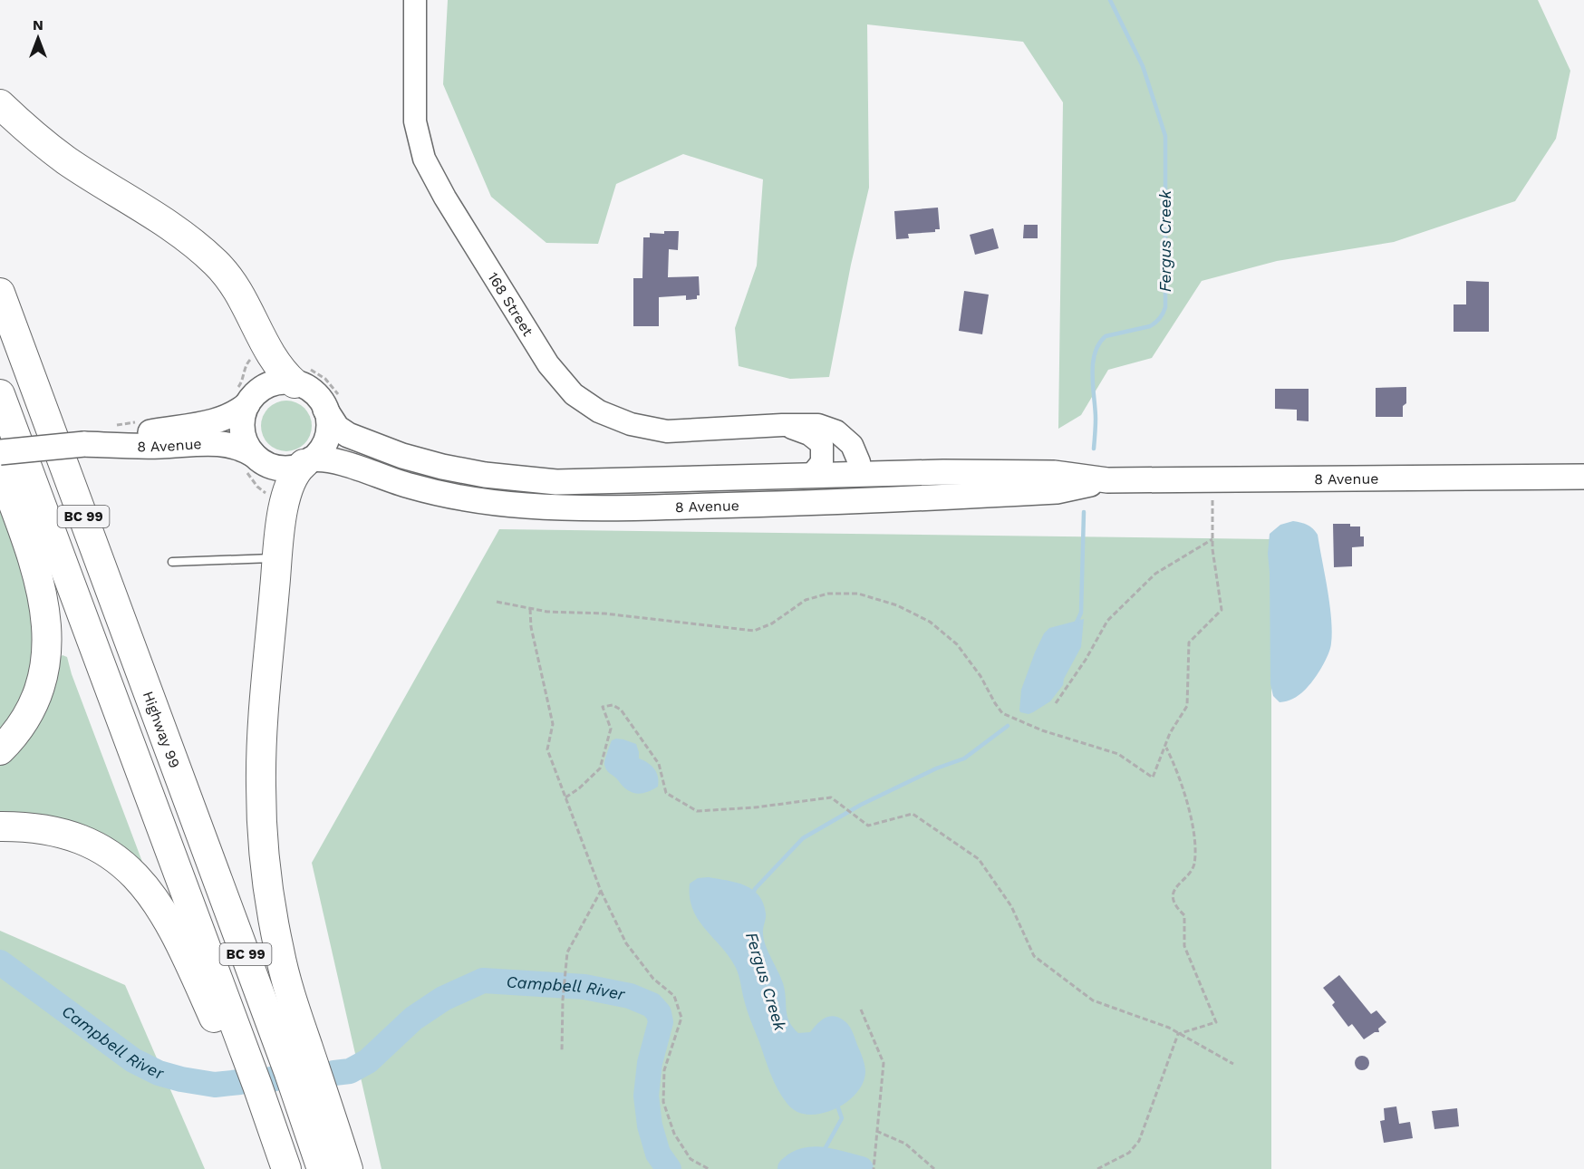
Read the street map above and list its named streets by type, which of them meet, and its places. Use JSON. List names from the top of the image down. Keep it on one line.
{"streets":{"highway":["BC 99","Highway 99"],"main road":["168 Street","8 Avenue"]},"crossings":[["168 Street","8 Avenue"]],"water":["Fergus Creek","Campbell River"],"north":"top"}
